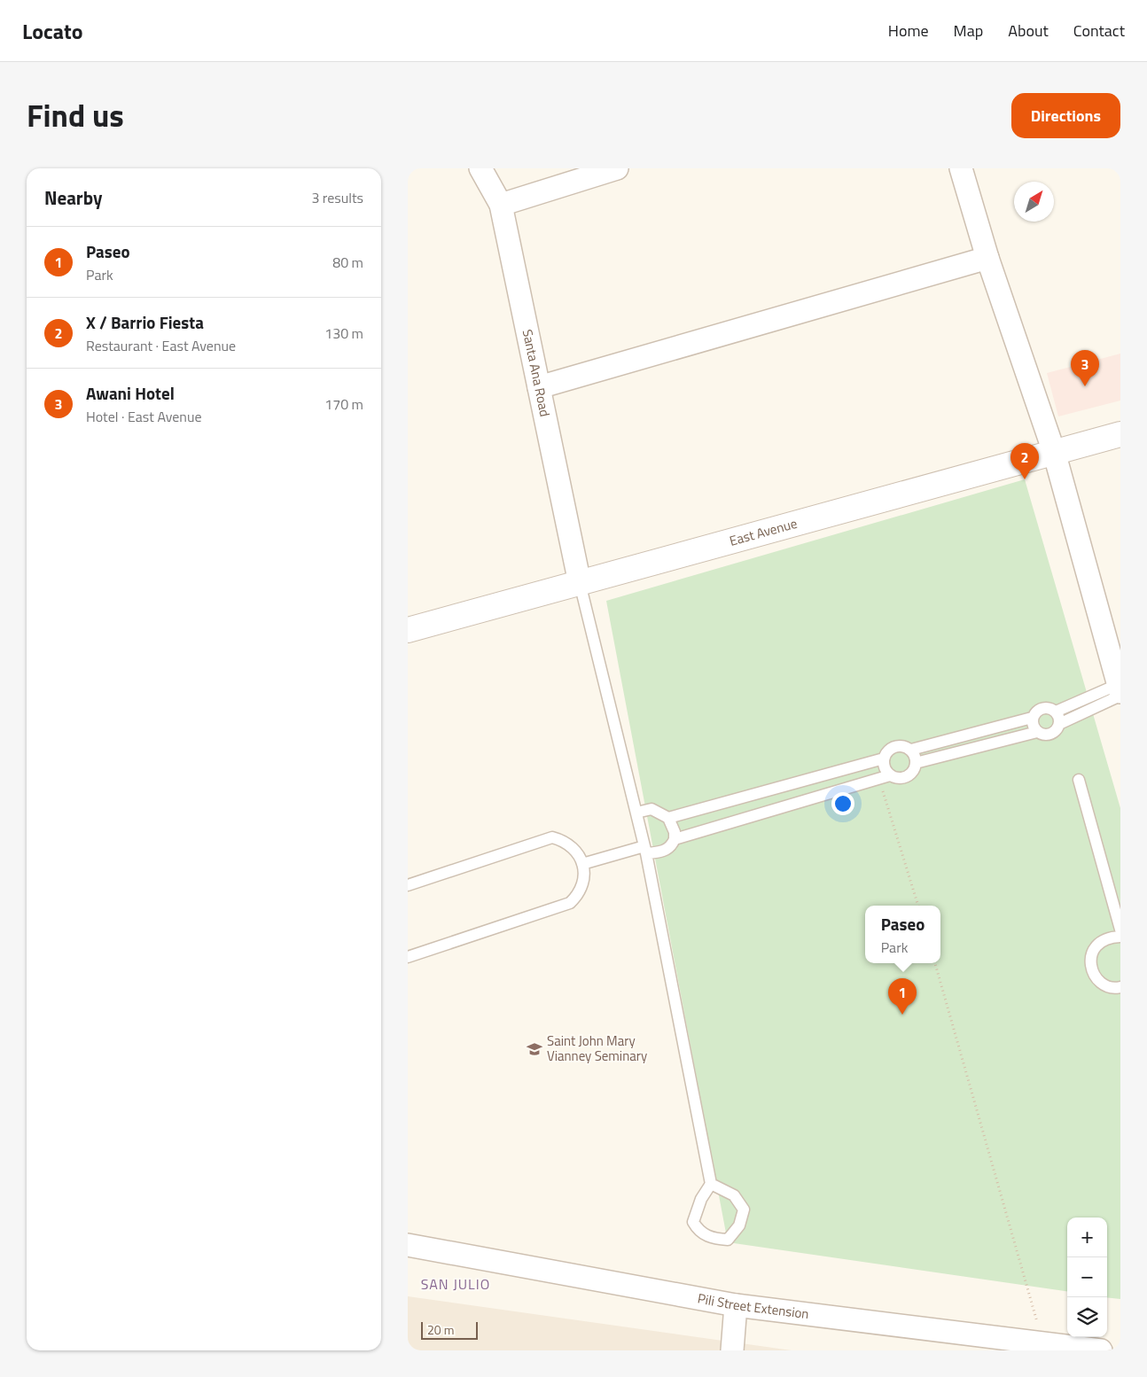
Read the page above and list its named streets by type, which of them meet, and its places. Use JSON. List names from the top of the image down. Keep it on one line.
{"streets":{"street":["Santa Ana Road","East Avenue","Pili Street Extension"]},"crossings":[["Santa Ana Road","East Avenue"]],"districts":["SAN JULIO"],"places":{"school or university":["Saint John Mary Vianney Seminary"]},"scale_bar":"20 m","north":"top right","page":{"header":"Locato","nav":["Home","Map","About","Contact"],"title":"Find us","buttons":"Directions","heading":["Nearby","3 results"],"list":[{"mark":"1","name":"Paseo","note":"Park","value":"80 m"},{"mark":"2","name":"X / Barrio Fiesta","note":"Restaurant · East Avenue","value":"130 m"},{"mark":"3","name":"Awani Hotel","note":"Hotel · East Avenue","value":"170 m"}],"pins":["3","2","1"],"popup":["Paseo","Park"],"map_buttons":["+","−"],"scale":"20 m"}}
